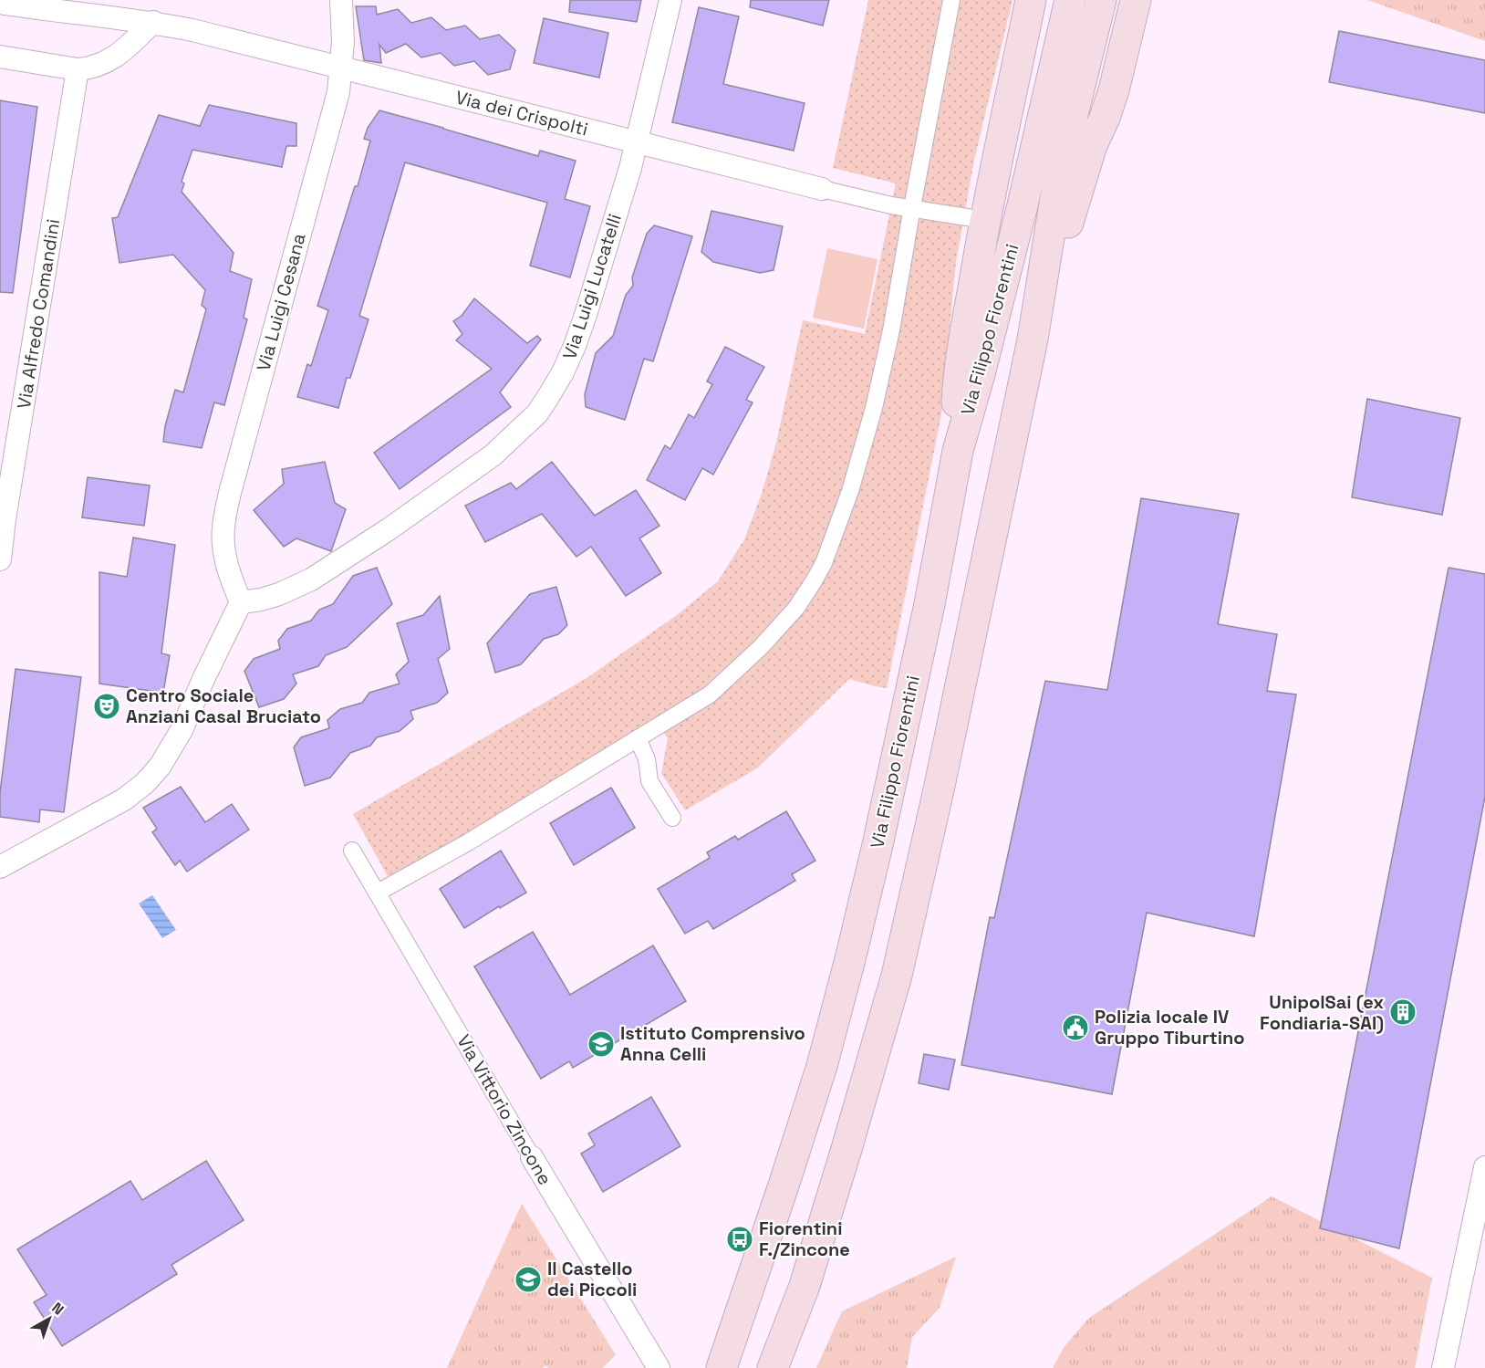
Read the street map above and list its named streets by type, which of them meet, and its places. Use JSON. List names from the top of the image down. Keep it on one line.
{"streets":{"main road":["Via Filippo Fiorentini"],"street":["Via dei Crispolti","Via Luigi Lucatelli","Via Luigi Cesana","Via Alfredo Comandini","Via Vittorio Zincone"]},"crossings":[["Via dei Crispolti","Via Luigi Lucatelli"],["Via dei Crispolti","Via Luigi Cesana"],["Via Luigi Lucatelli","Via Luigi Cesana"]],"places":{"theatre":["Centro Sociale Anziani Casal Bruciato"],"building":["UnipolSai (ex Fondiaria-SAI)"],"public building":["Polizia locale IV Gruppo Tiburtino"],"school or university":["Istituto Comprensivo Anna Celli","Il Castello dei Piccoli"],"bus stop":["Fiorentini F./Zincone"]},"north":"top right"}
